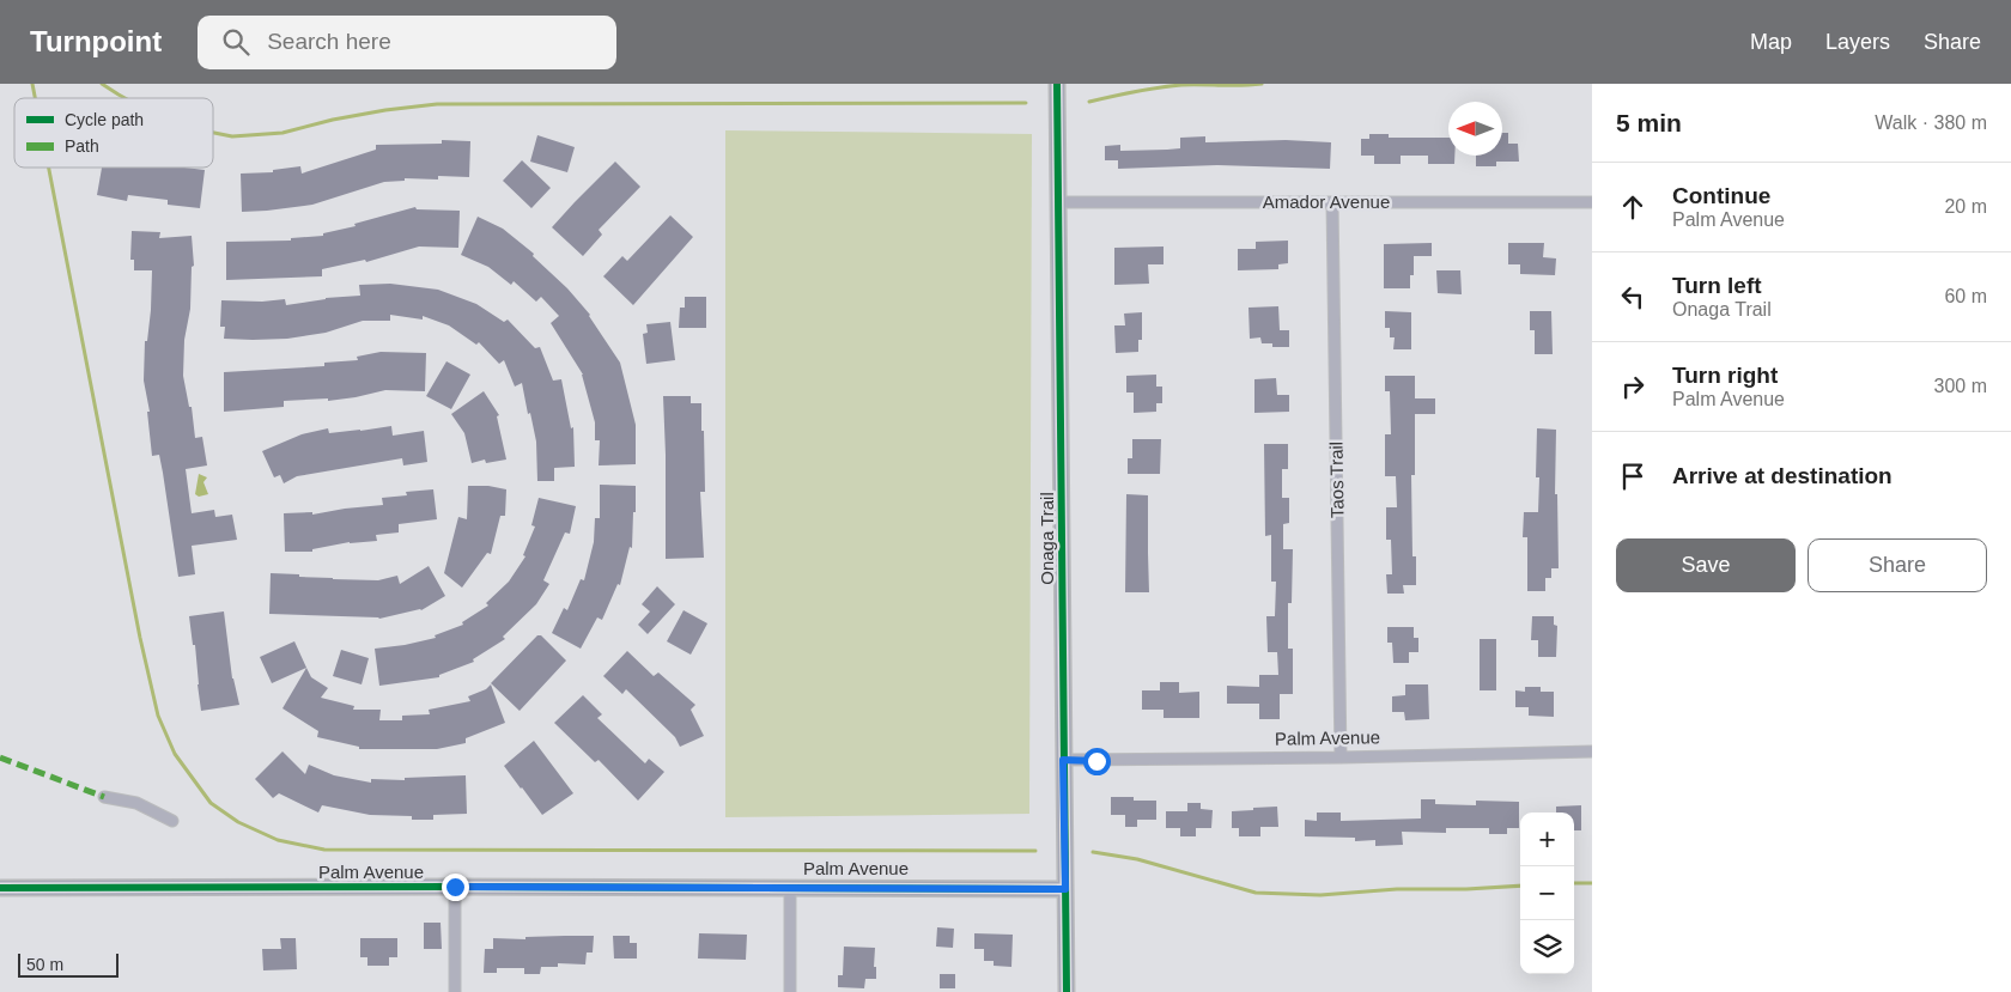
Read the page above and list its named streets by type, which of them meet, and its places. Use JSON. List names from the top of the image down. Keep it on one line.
{"streets":{"street":["Amador Avenue","Taos Trail","Onaga Trail","Palm Avenue"]},"crossings":[["Amador Avenue","Taos Trail"],["Amador Avenue","Onaga Trail"],["Taos Trail","Palm Avenue"],["Onaga Trail","Palm Avenue"]],"legend":["Cycle path","Path"],"scale_bar":"50 m","north":"left","page":{"header":"Turnpoint","search":"Search here","nav":["Map","Layers","Share"],"heading":["5 min","Walk · 380 m"],"list":[["Continue","Palm Avenue","20 m"],["Turn left","Onaga Trail","60 m"],["Turn right","Palm Avenue","300 m"],"Arrive at destination"],"buttons":["Save","Share"],"map_buttons":["+","−"],"scale":"50 m"}}
